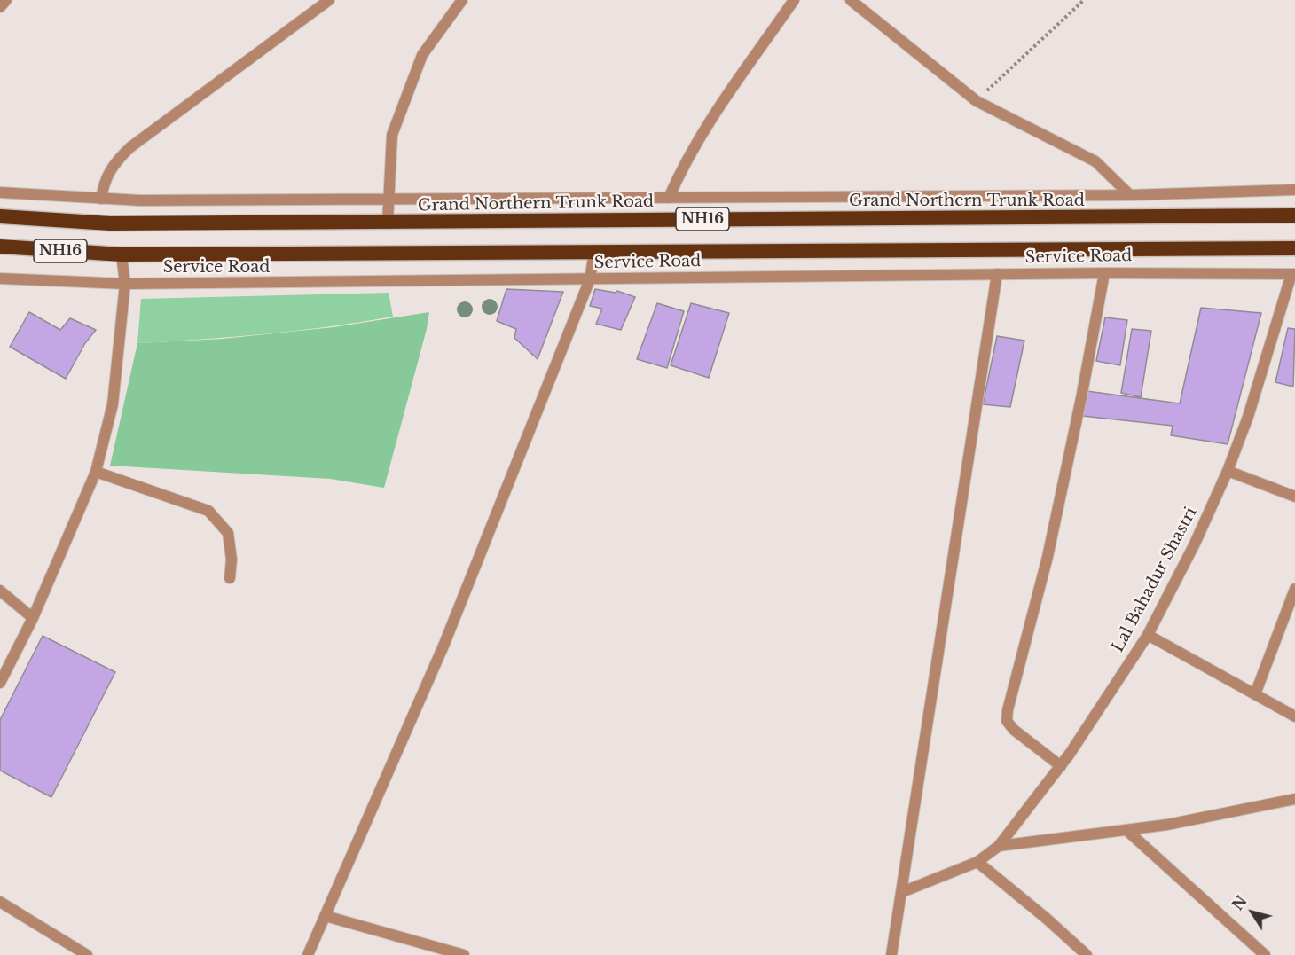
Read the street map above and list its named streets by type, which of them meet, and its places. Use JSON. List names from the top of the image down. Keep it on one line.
{"streets":{"highway":["Grand Northern Trunk Road","NH16"],"street":["Service Road","Lal Bahadur Shastri"]},"crossings":[["Service Road","Lal Bahadur Shastri"]],"north":"top left"}
